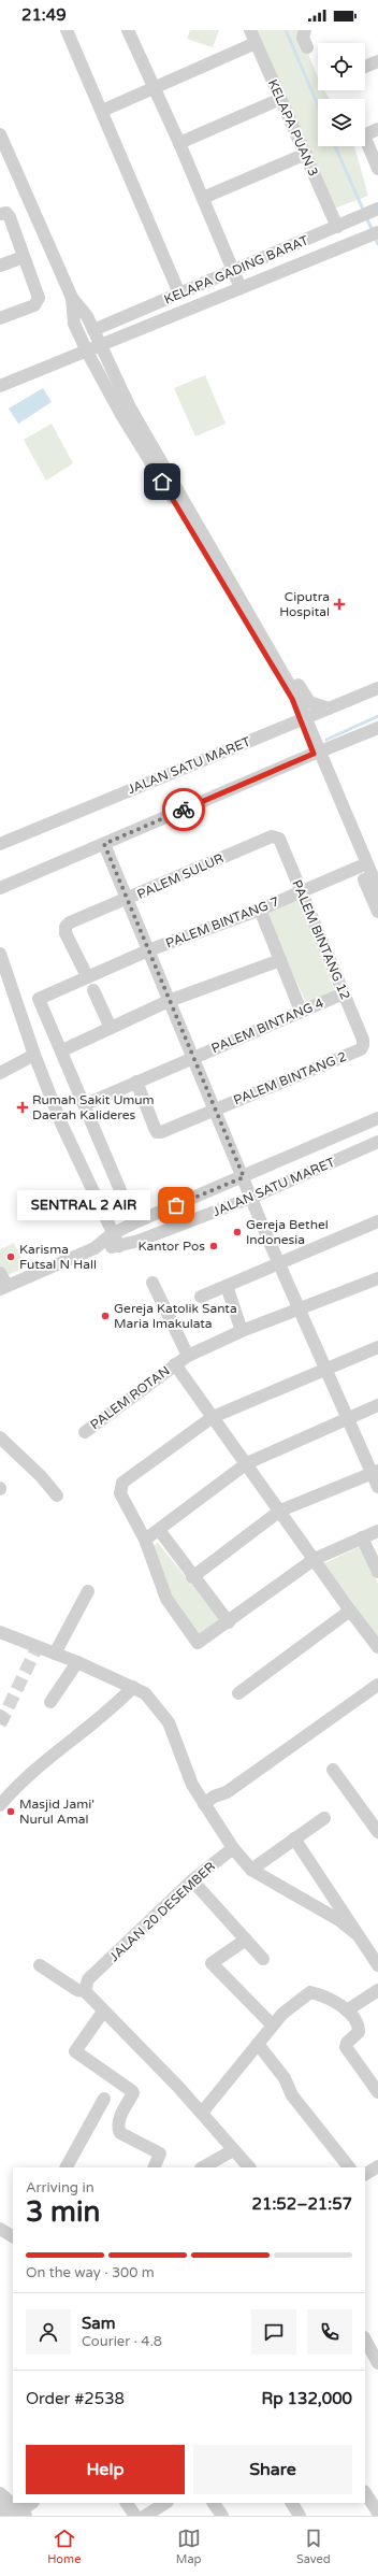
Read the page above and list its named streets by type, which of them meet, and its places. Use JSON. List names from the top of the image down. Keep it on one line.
{"streets":{"street":["KELAPA PUAN 3","KELAPA GADING BARAT","JALAN SATU MARET","PALEM SULUR","PALEM BINTANG 7","PALEM BINTANG 12","PALEM BINTANG 4","PALEM BINTANG 2","PALEM ROTAN","JALAN 20 DESEMBER"]},"crossings":[["KELAPA PUAN 3","KELAPA GADING BARAT"],["PALEM SULUR","PALEM BINTANG 7"],["PALEM SULUR","PALEM BINTANG 12"],["PALEM BINTANG 7","PALEM BINTANG 12"],["PALEM BINTANG 12","PALEM BINTANG 4"],["PALEM BINTANG 12","PALEM BINTANG 2"],["PALEM BINTANG 4","PALEM BINTANG 2"]],"places":{"health":["Ciputra Hospital","Rumah Sakit Umum Daerah Kalideres"],"other":["SENTRAL 2 AIR","Gereja Bethel Indonesia","Kantor Pos","Karisma Futsal N Hall","Gereja Katolik Santa Maria Imakulata","Masjid Jami' Nurul Amal"]},"page":{"status":"21:49","bubble":"SENTRAL 2 AIR","heading":["3 min","Arriving in","21:52–21:57"],"panel":["Sam","Courier · 4.8","Order #2538","Rp 132,000"],"bar":"On the way · 300 m","buttons":["Help","Share"],"tabs":["Home","Map","Saved"]}}
